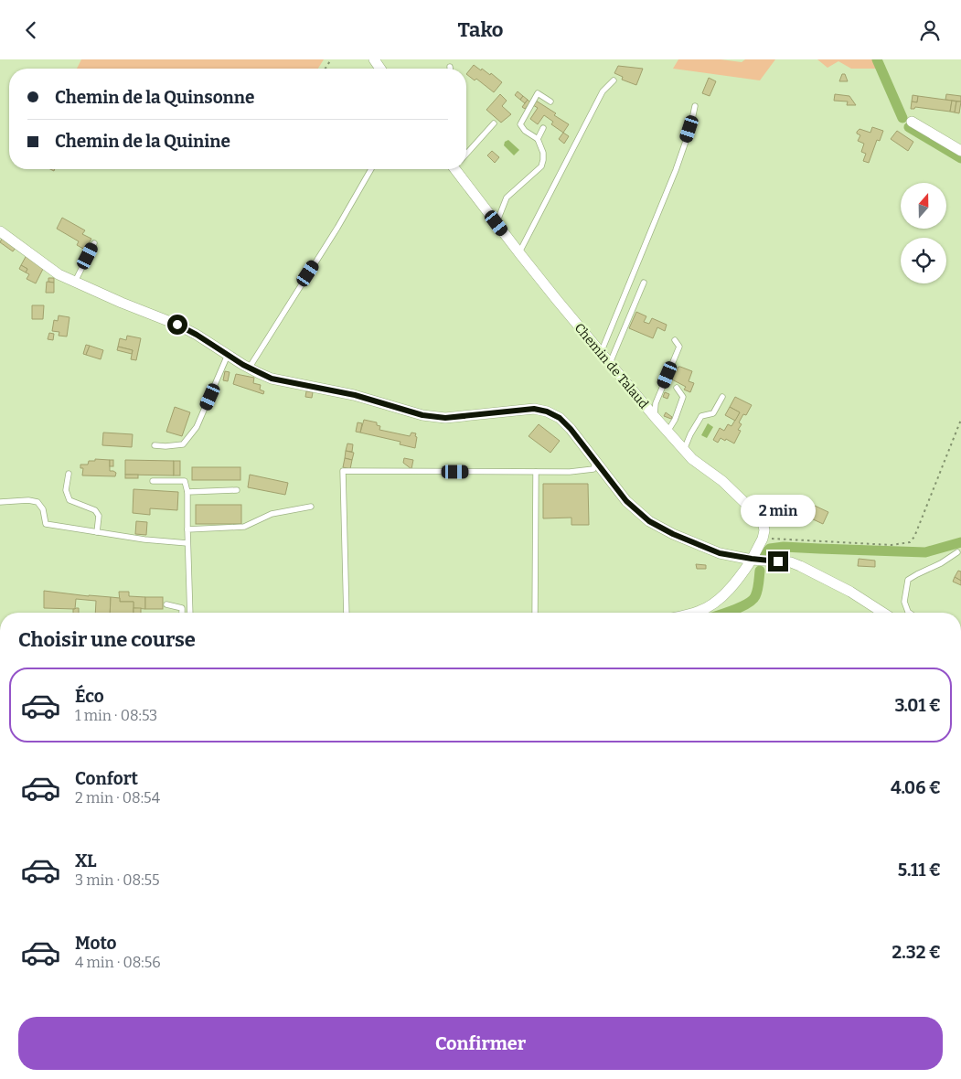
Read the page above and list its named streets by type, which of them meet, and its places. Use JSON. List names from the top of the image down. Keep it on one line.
{"streets":{"street":["Chemin de Talaud"]},"north":"top","page":{"header":"Tako","banner":["Chemin de la Quinsonne","Chemin de la Quinine"],"bubble":"2 min","heading":"Choisir une course","list":[{"name":"Éco","note":"1 min · 08:53","value":"3.01 €"},{"name":"Confort","note":"2 min · 08:54","value":"4.06 €"},{"name":"XL","note":"3 min · 08:55","value":"5.11 €"},{"name":"Moto","note":"4 min · 08:56","value":"2.32 €"}],"buttons":"Confirmer"}}
